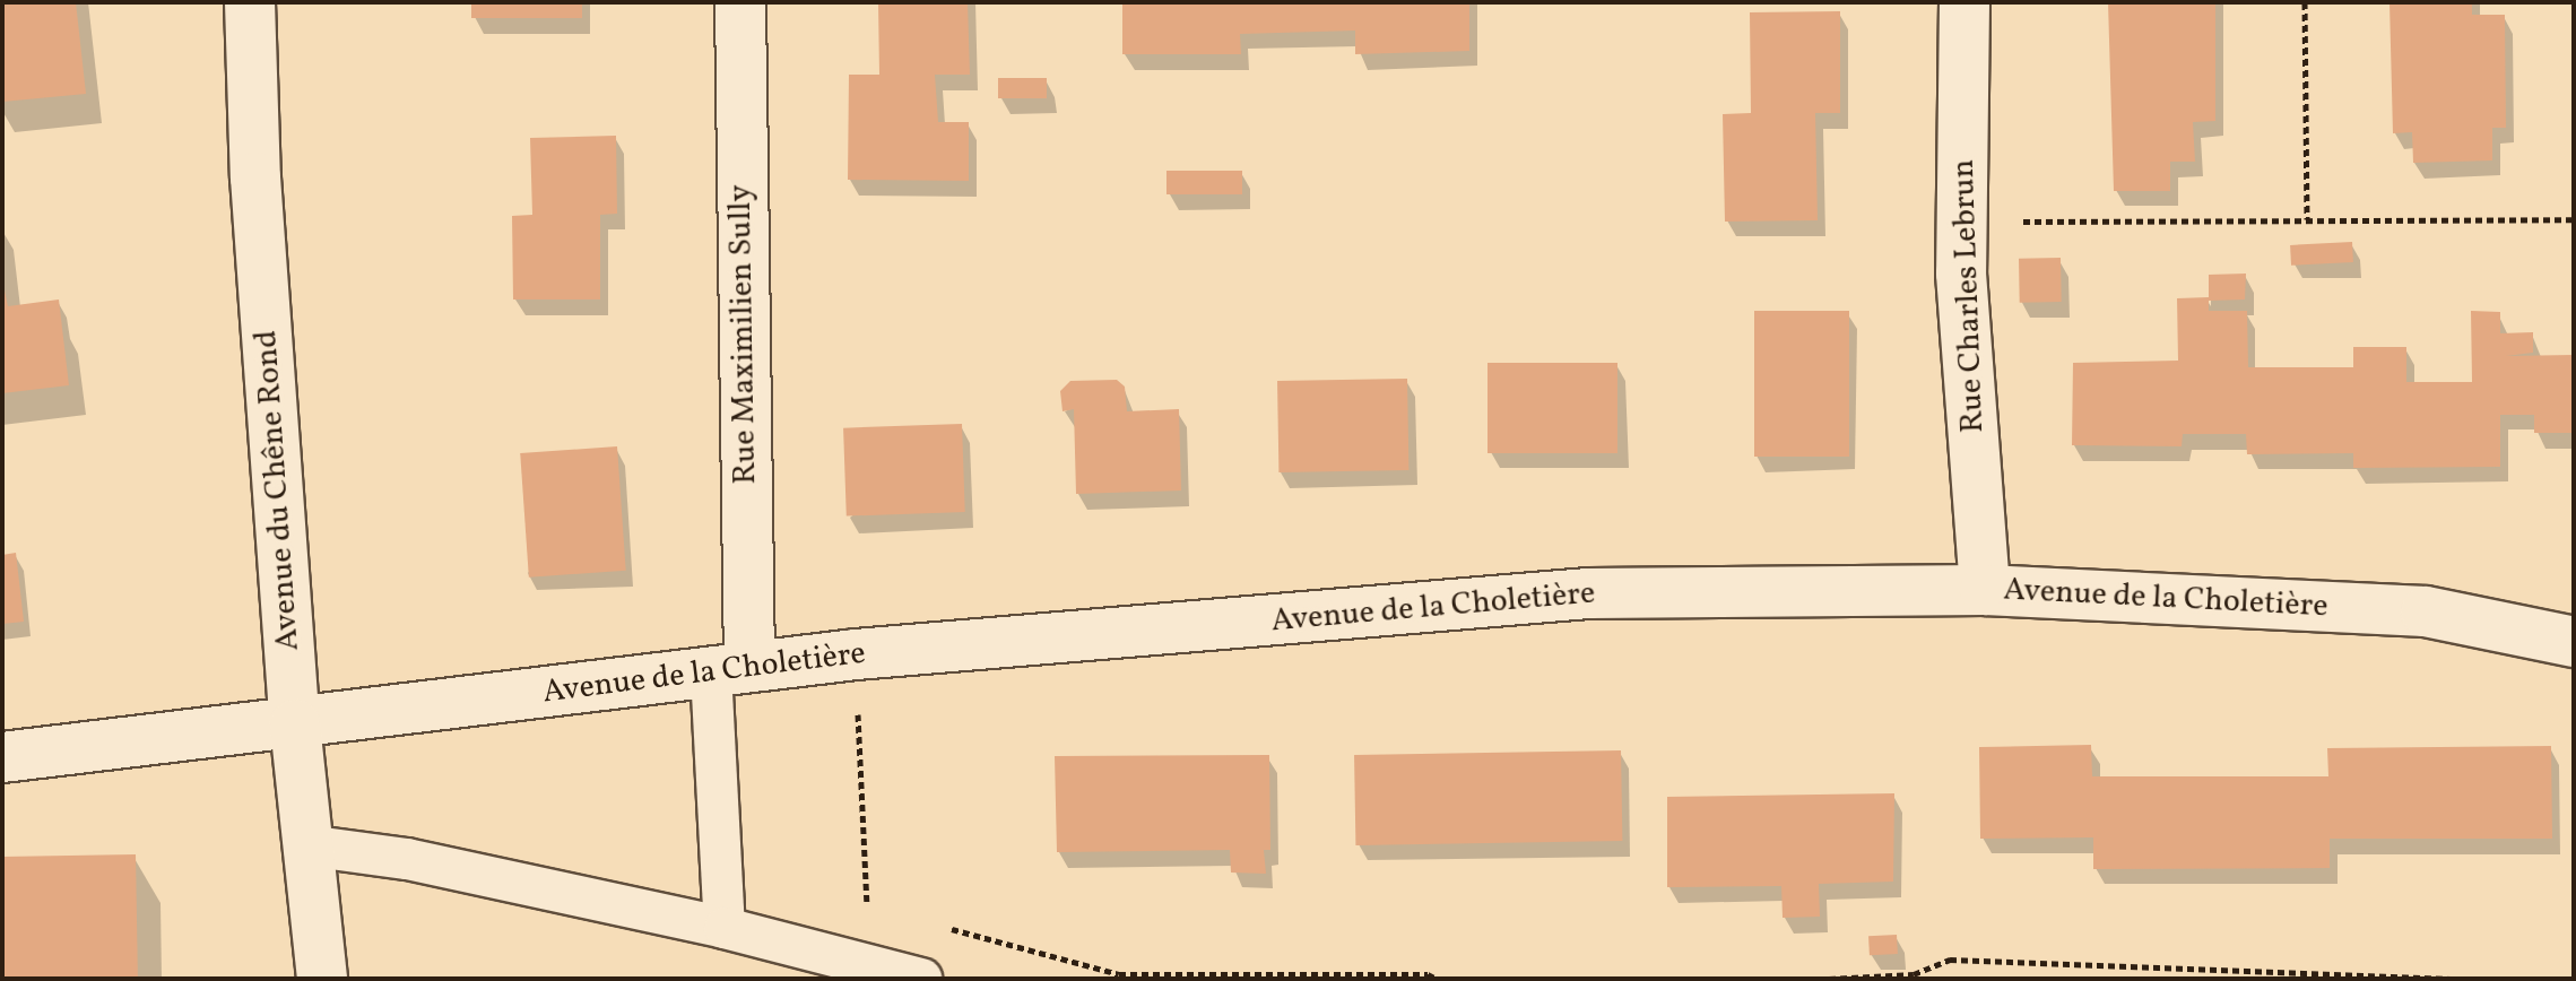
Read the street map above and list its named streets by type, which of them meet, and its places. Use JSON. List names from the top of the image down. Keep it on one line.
{"streets":{"street":["Rue Charles Lebrun","Rue Maximilien Sully","Avenue du Chêne Rond","Avenue de la Choletière"]},"crossings":[["Rue Charles Lebrun","Avenue de la Choletière"],["Rue Maximilien Sully","Avenue de la Choletière"],["Avenue du Chêne Rond","Avenue de la Choletière"]]}
